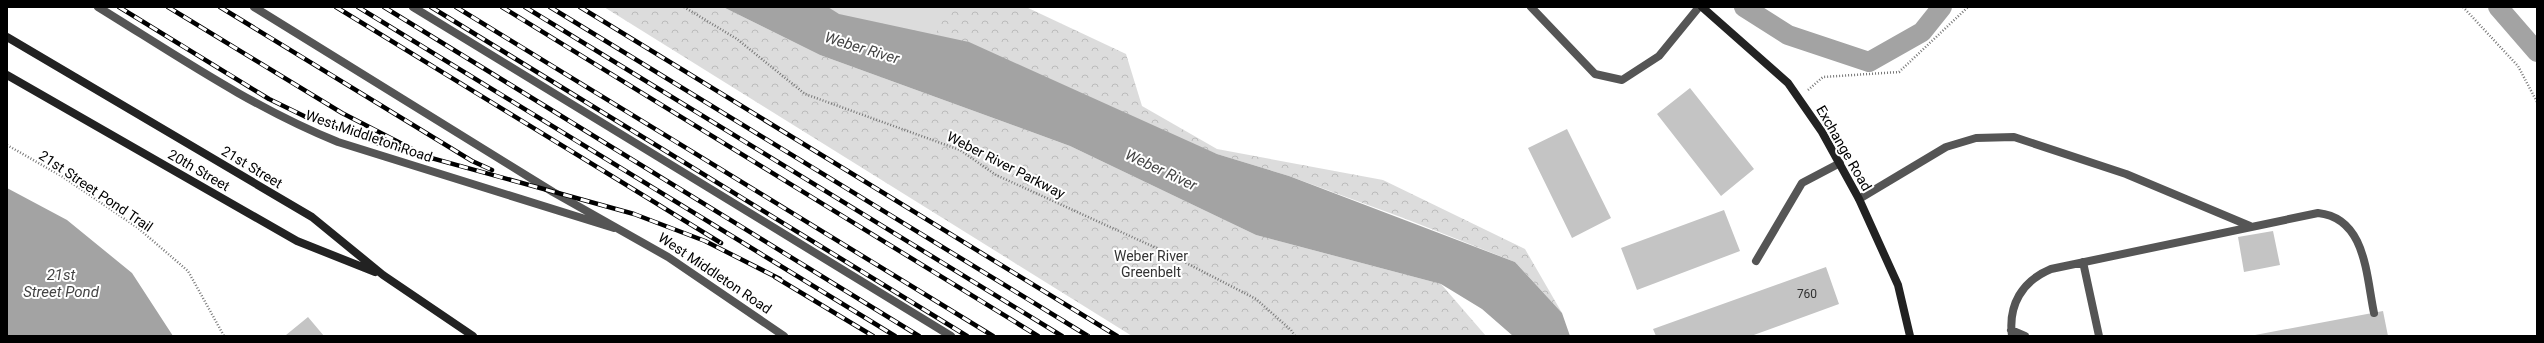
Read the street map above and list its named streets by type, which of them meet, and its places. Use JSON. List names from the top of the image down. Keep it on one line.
{"streets":{"main road":["Exchange Road","21st Street","20th Street"],"lane":["West Middleton Road"],"path":["Weber River Parkway","21st Street Pond Trail"]},"crossings":[["21st Street","20th Street"]],"water":["Weber River","21st Street Pond"],"parks":["Weber River Greenbelt"],"house_numbers":["760"]}
